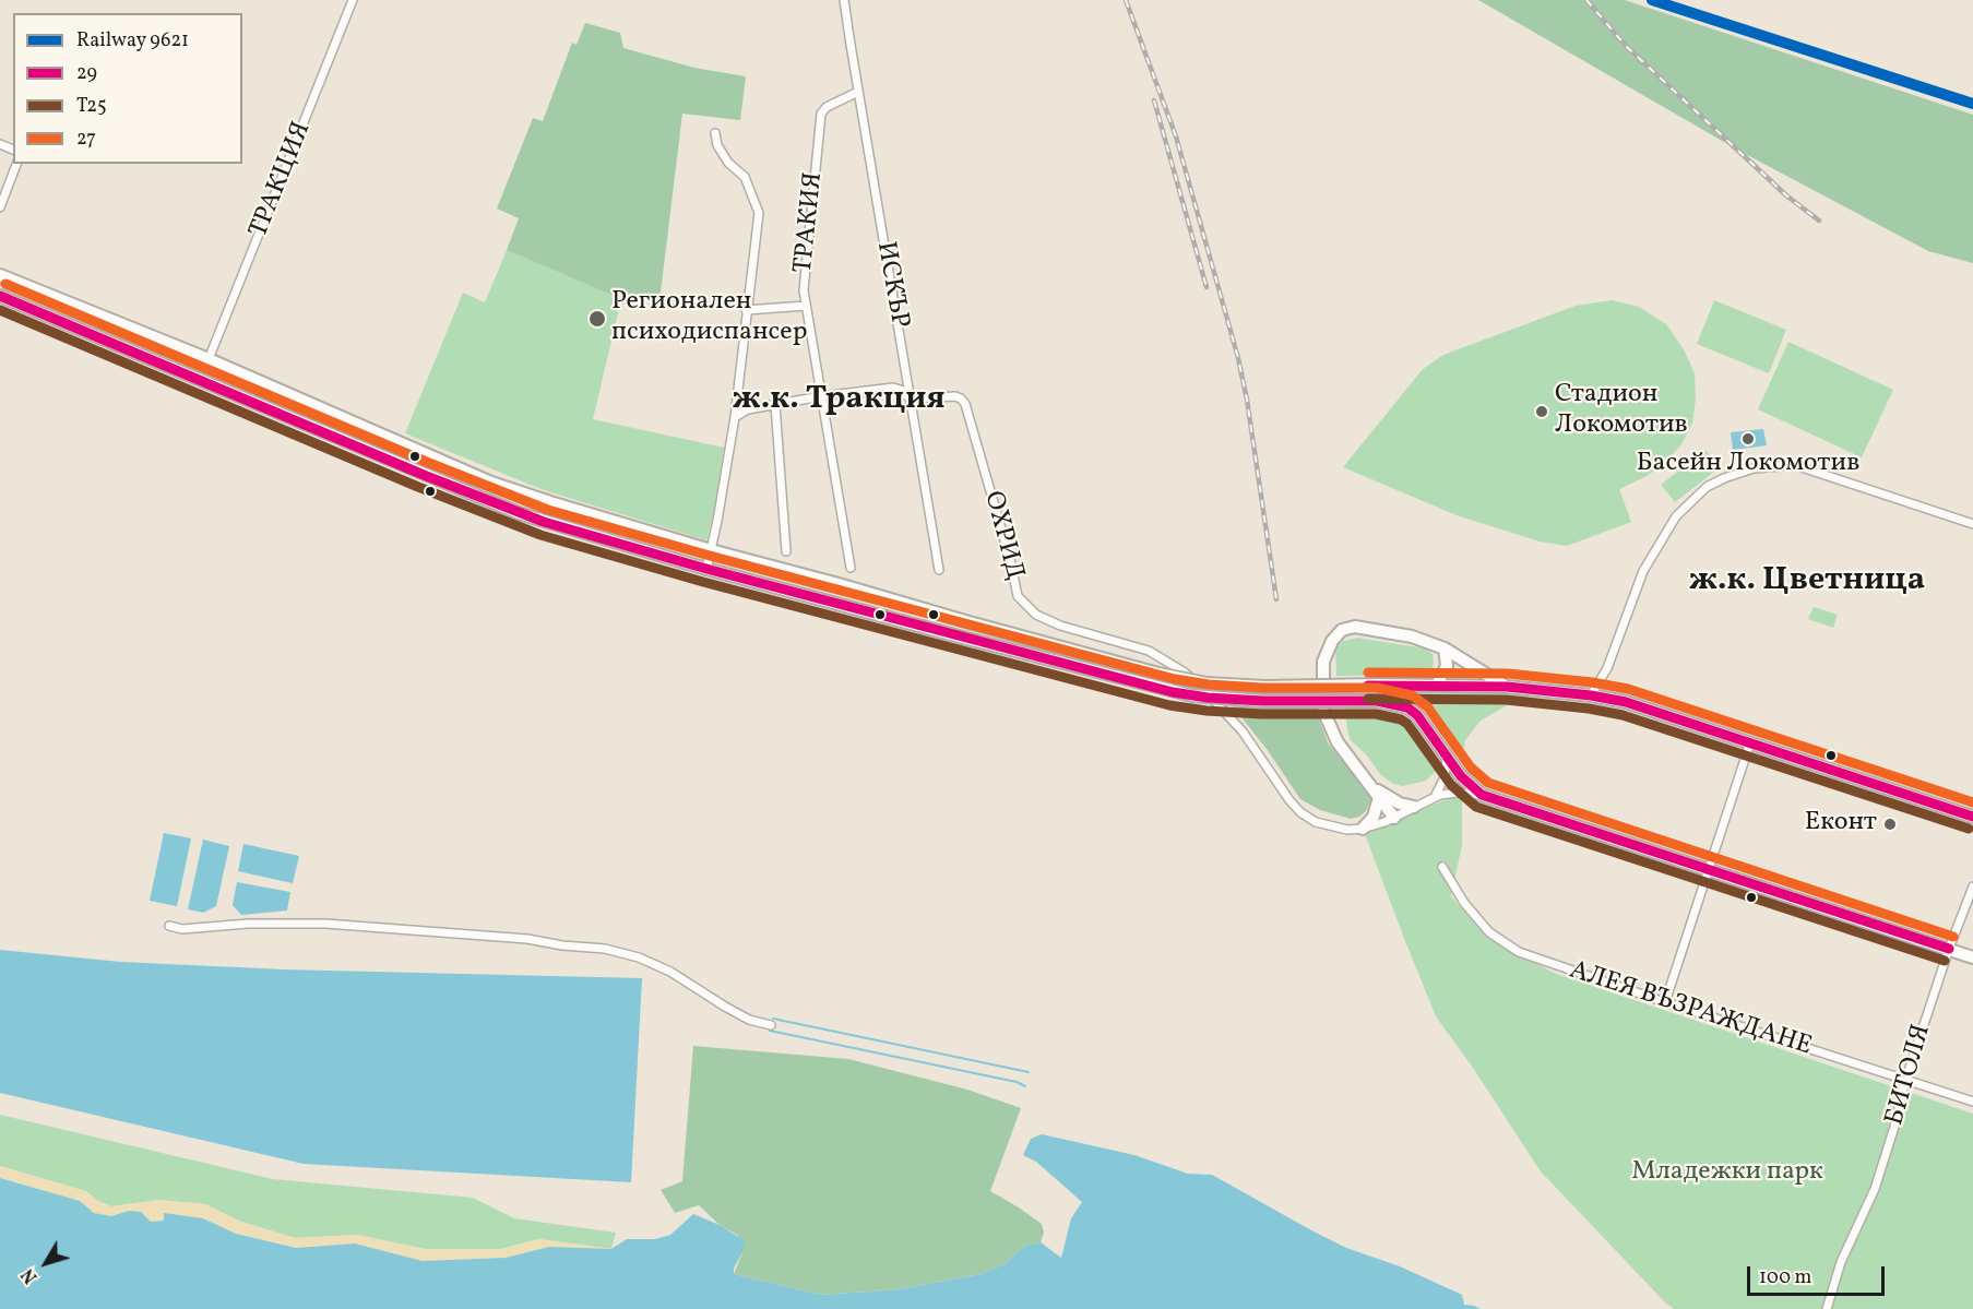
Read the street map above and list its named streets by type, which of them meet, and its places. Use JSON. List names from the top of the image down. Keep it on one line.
{"streets":{"street":["ТРАКЦИЯ","ТРАКИЯ","ИСКЪР","ОХРИД","АЛЕЯ ВЪЗРАЖДАНЕ","БИТОЛЯ"]},"crossings":[["ТРАКИЯ","ИСКЪР"],["ИСКЪР","ОХРИД"],["АЛЕЯ ВЪЗРАЖДАНЕ","БИТОЛЯ"]],"districts":["ж.к. Тракция","ж.к. Цветница"],"parks":["Младежки парк"],"places":["Регионален психодиспансер","Стадион Локомотив","Басейн Локомотив","Еконт"],"lines":["rail line 9621","transit line 27","transit line 29","transit line Т25"],"legend":["Railway 9621","29","Т25","27"],"scale_bar":"100 m","north":"bottom left"}
